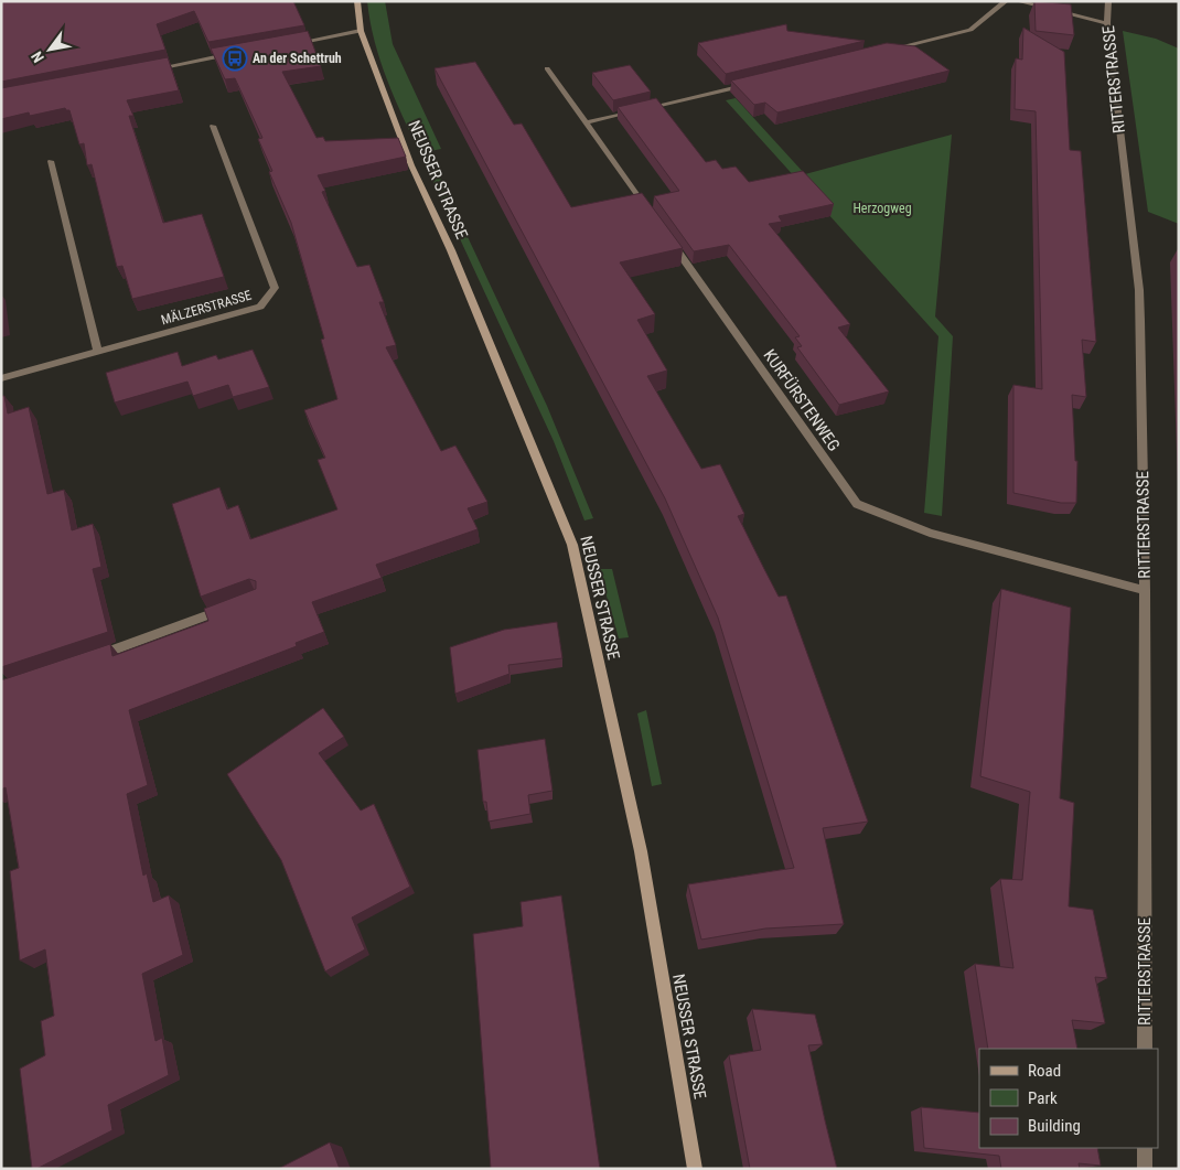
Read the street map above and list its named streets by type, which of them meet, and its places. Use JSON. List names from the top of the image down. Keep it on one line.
{"streets":{"street":["RITTERSTRASSE","NEUSSER STRASSE","MÄLZERSTRASSE","KURFÜRSTENWEG"]},"crossings":[["RITTERSTRASSE","KURFÜRSTENWEG"]],"parks":["Herzogweg"],"places":{"bus stop":["An der Schettruh"]},"legend":["Road","Park","Building"],"north":"bottom left"}
